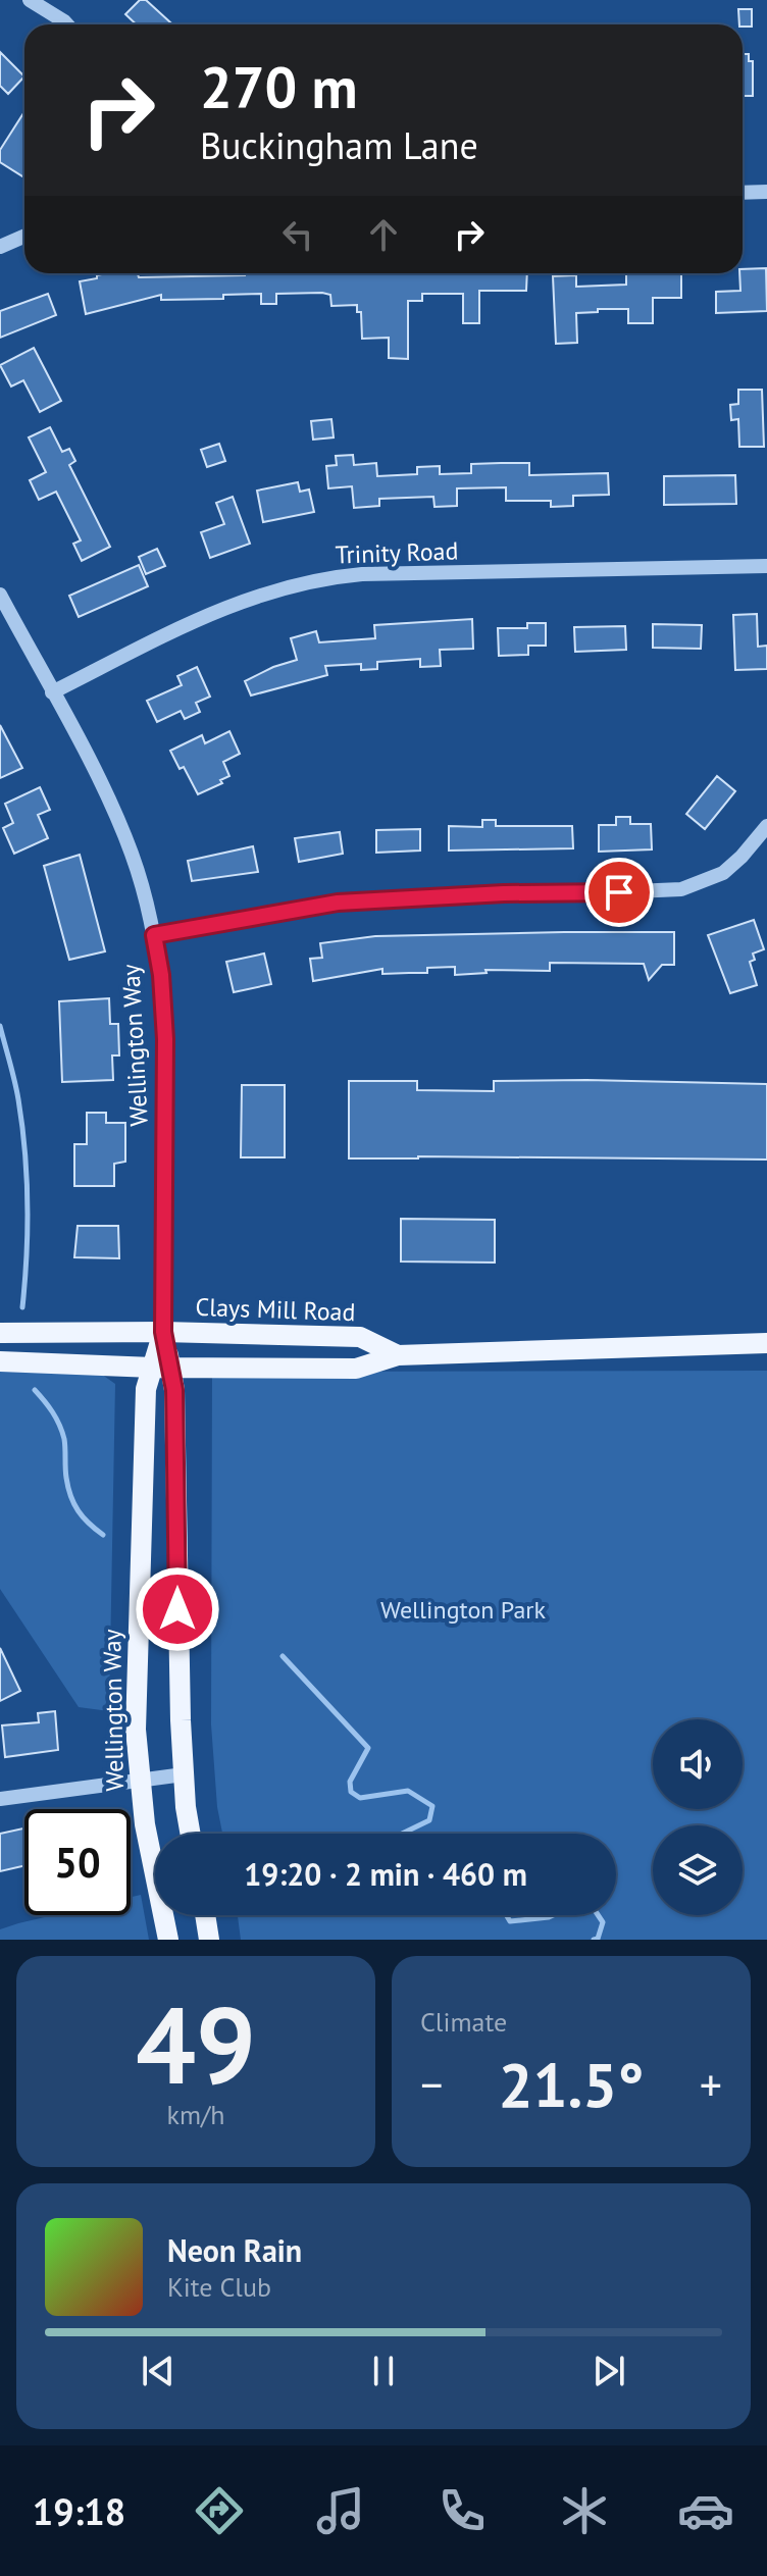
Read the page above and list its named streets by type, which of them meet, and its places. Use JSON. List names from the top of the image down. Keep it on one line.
{"streets":{"main road":["Wellington Way","Clays Mill Road"],"street":["Trinity Road"]},"crossings":[["Trinity Road","Wellington Way"],["Wellington Way","Clays Mill Road"]],"parks":["Wellington Park"],"page":{"turn":["270 m","Buckingham Lane"],"limit":"50","trip":"19:20 · 2 min · 460 m","tile":[["49","km/h"],"Climate"],"heat":["−","21.5°","+"],"song":["Neon Rain","Kite Club"],"tabs":"19:18"}}
